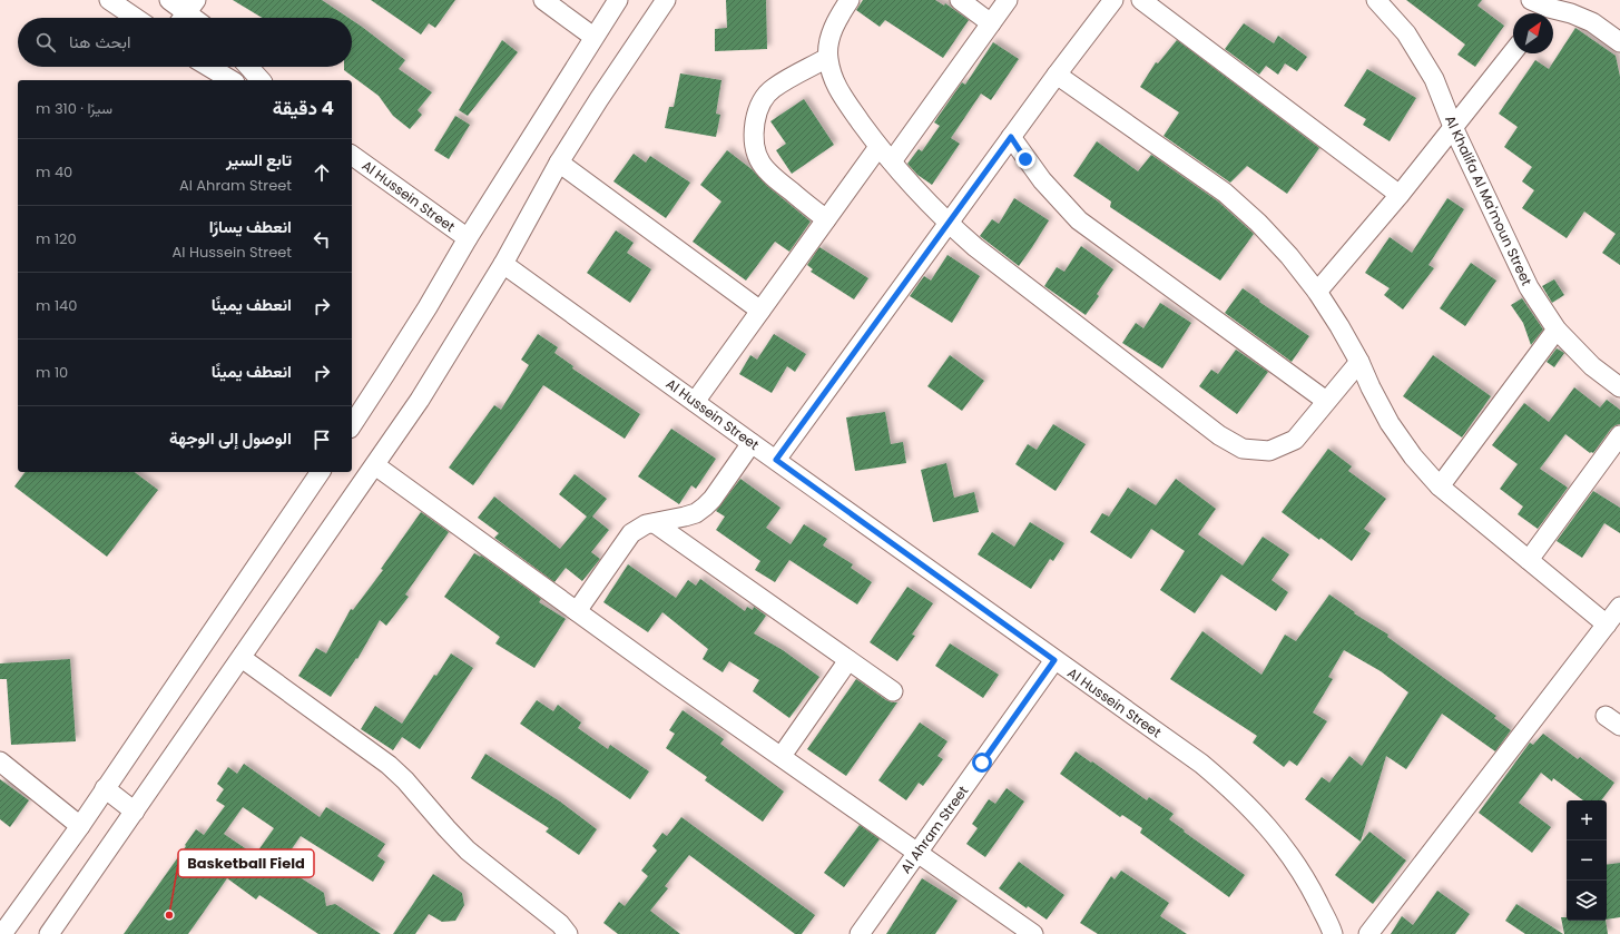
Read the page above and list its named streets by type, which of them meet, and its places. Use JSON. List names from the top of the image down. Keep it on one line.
{"streets":{"street":["Al Hussein Street","Al Khalifa Al Ma'moun Street","Al Ahram Street"]},"crossings":[["Al Hussein Street","Al Ahram Street"]],"places":["Basketball Field"],"north":"top right","page":{"search":"ابحث هنا","heading":["4 دقيقة","سيرًا · 310 m"],"list":[["تابع السير","Al Ahram Street","40 m"],["انعطف يسارًا","Al Hussein Street","120 m"],["انعطف يمينًا","140 m"],["انعطف يمينًا","10 m"],"الوصول إلى الوجهة"],"map_buttons":["+","−"]}}
